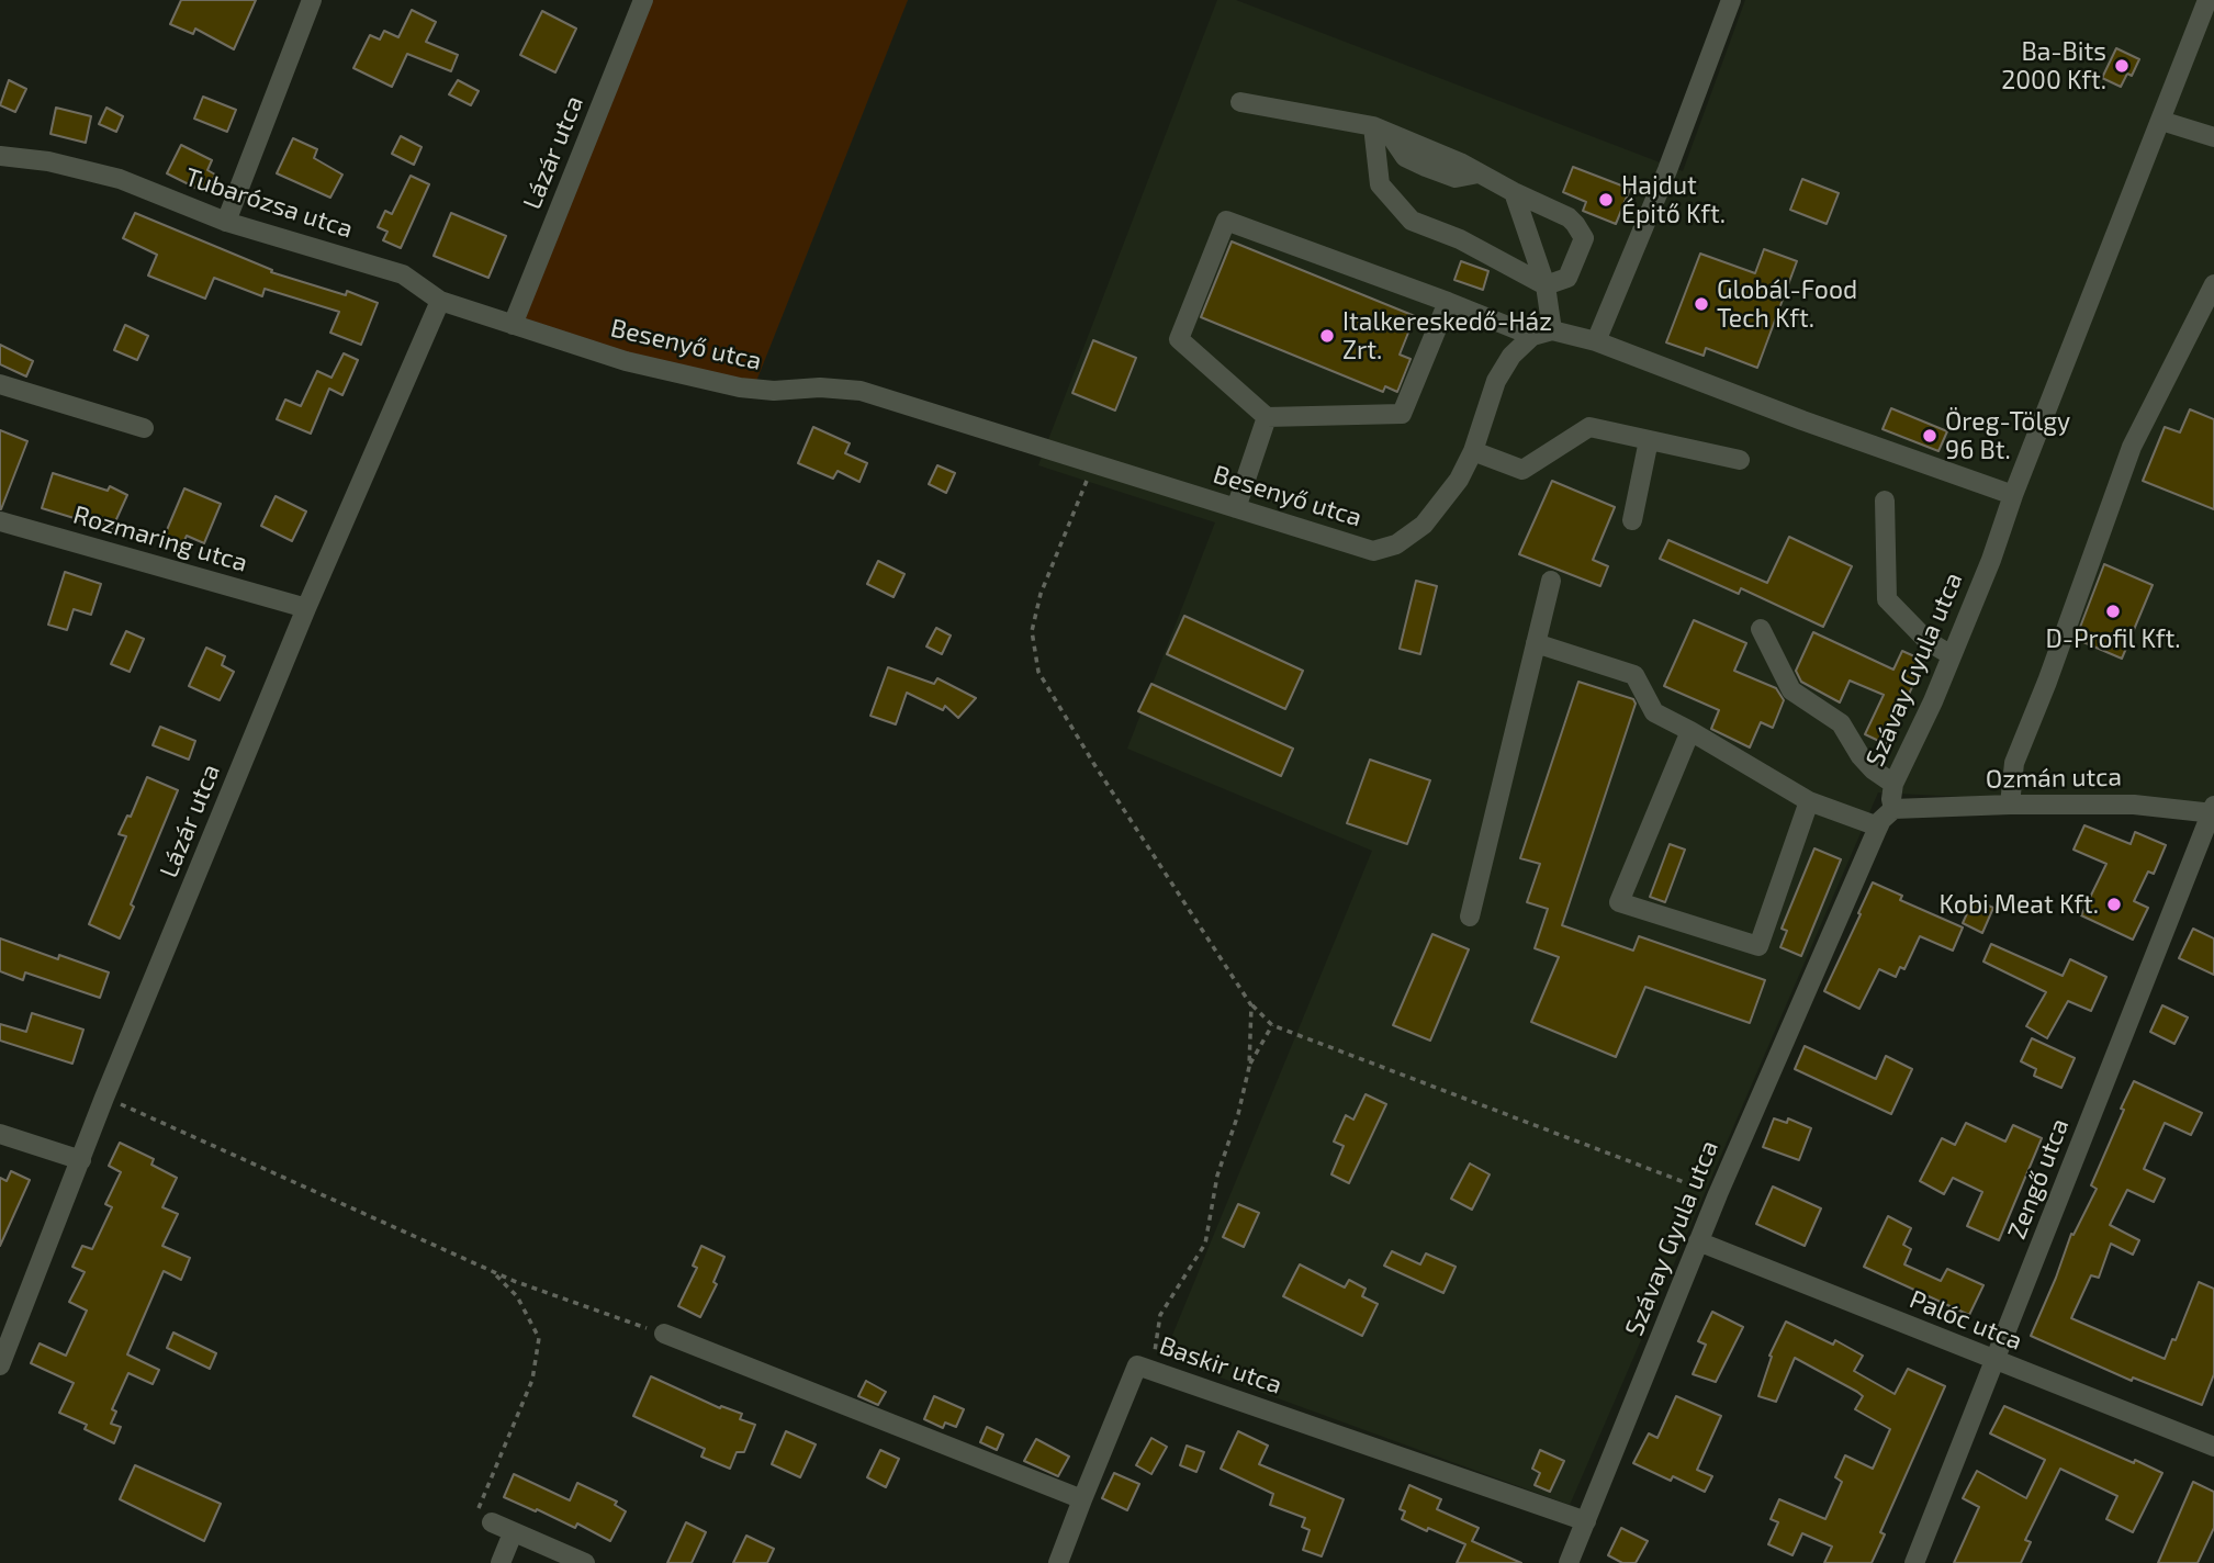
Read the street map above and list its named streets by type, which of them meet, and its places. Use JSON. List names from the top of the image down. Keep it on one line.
{"streets":{"street":["Lázár utca","Tubarózsa utca","Besenyő utca","Rozmaring utca","Szávay Gyula utca","Ozmán utca","Zengő utca","Palóc utca","Baskir utca"]},"crossings":[["Lázár utca","Tubarózsa utca"],["Lázár utca","Besenyő utca"],["Lázár utca","Rozmaring utca"],["Tubarózsa utca","Besenyő utca"],["Szávay Gyula utca","Ozmán utca"],["Szávay Gyula utca","Palóc utca"],["Szávay Gyula utca","Baskir utca"],["Ozmán utca","Zengő utca"],["Zengő utca","Palóc utca"]],"places":["Ba-Bits 2000 Kft.","Hajdut Épitő Kft.","Globál-Food Tech Kft.","Italkereskedő-Ház Zrt.","Öreg-Tölgy 96 Bt.","D-Profil Kft.","Kobi Meat Kft."]}
